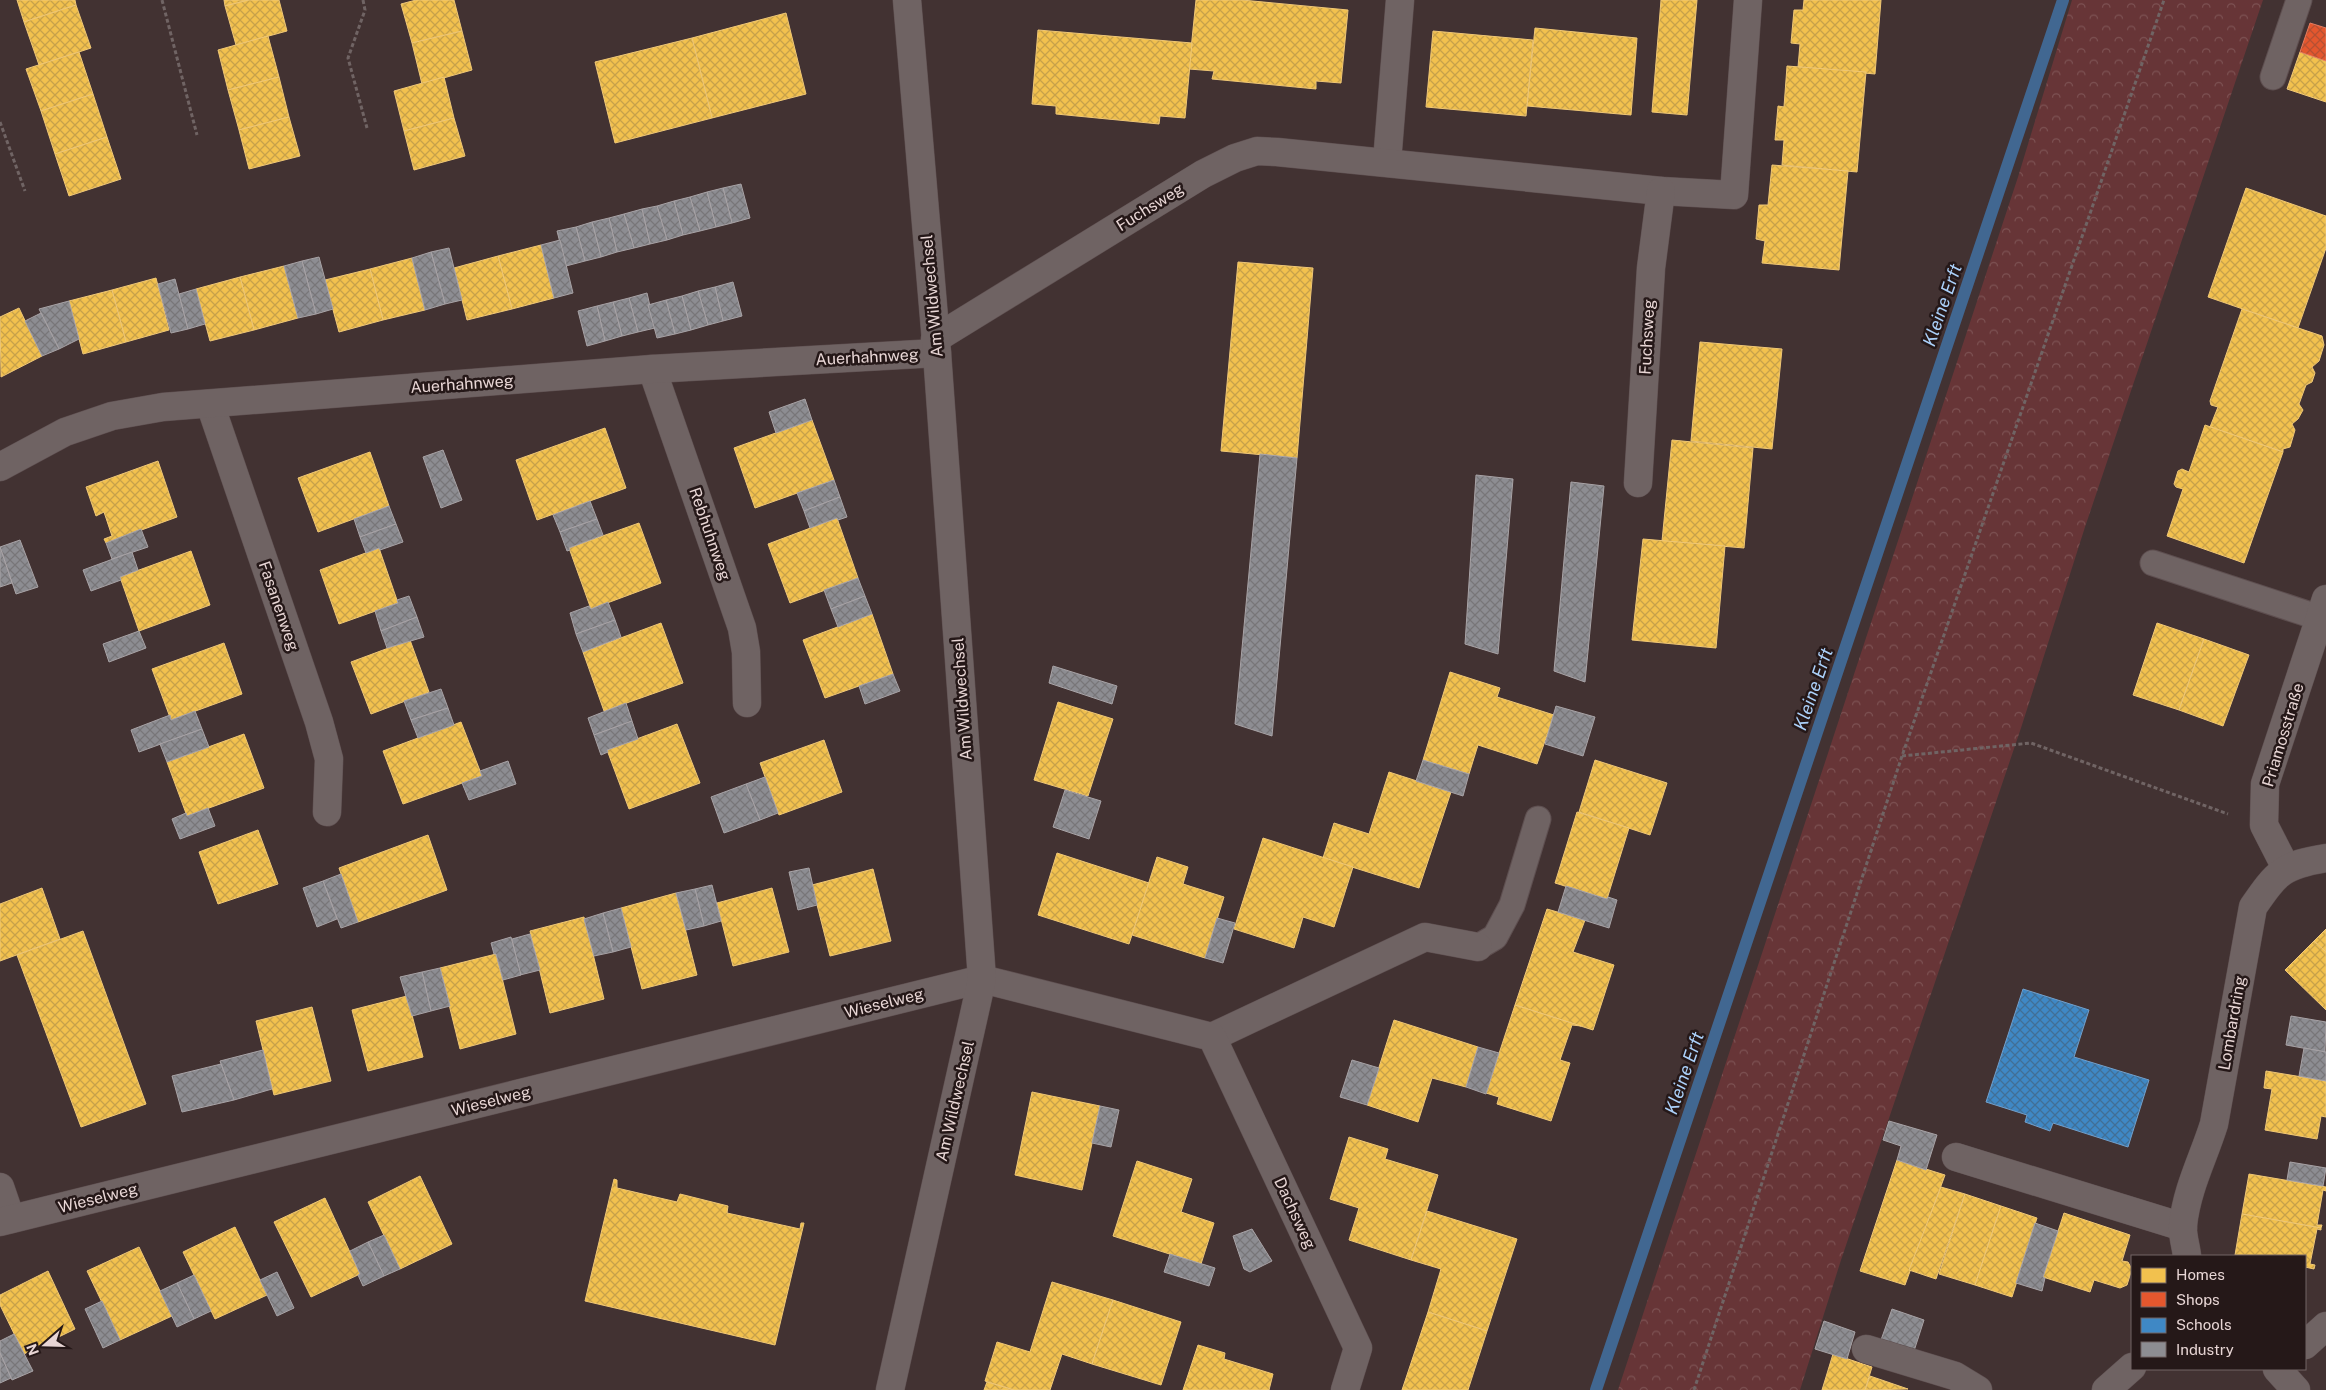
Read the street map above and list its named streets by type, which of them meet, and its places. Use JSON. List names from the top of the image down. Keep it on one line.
{"streets":{"street":["Fuchsweg","Am Wildwechsel","Auerhahnweg","Rebhuhnweg","Fasanenweg","Priamosstraße","Wieselweg","Lombardring","Dachsweg"]},"crossings":[["Fuchsweg","Am Wildwechsel"],["Fuchsweg","Auerhahnweg"],["Am Wildwechsel","Auerhahnweg"],["Am Wildwechsel","Wieselweg"],["Auerhahnweg","Rebhuhnweg"],["Auerhahnweg","Fasanenweg"],["Priamosstraße","Lombardring"]],"water":["Kleine Erft"],"legend":["Homes","Shops","Schools","Industry"],"north":"left"}
